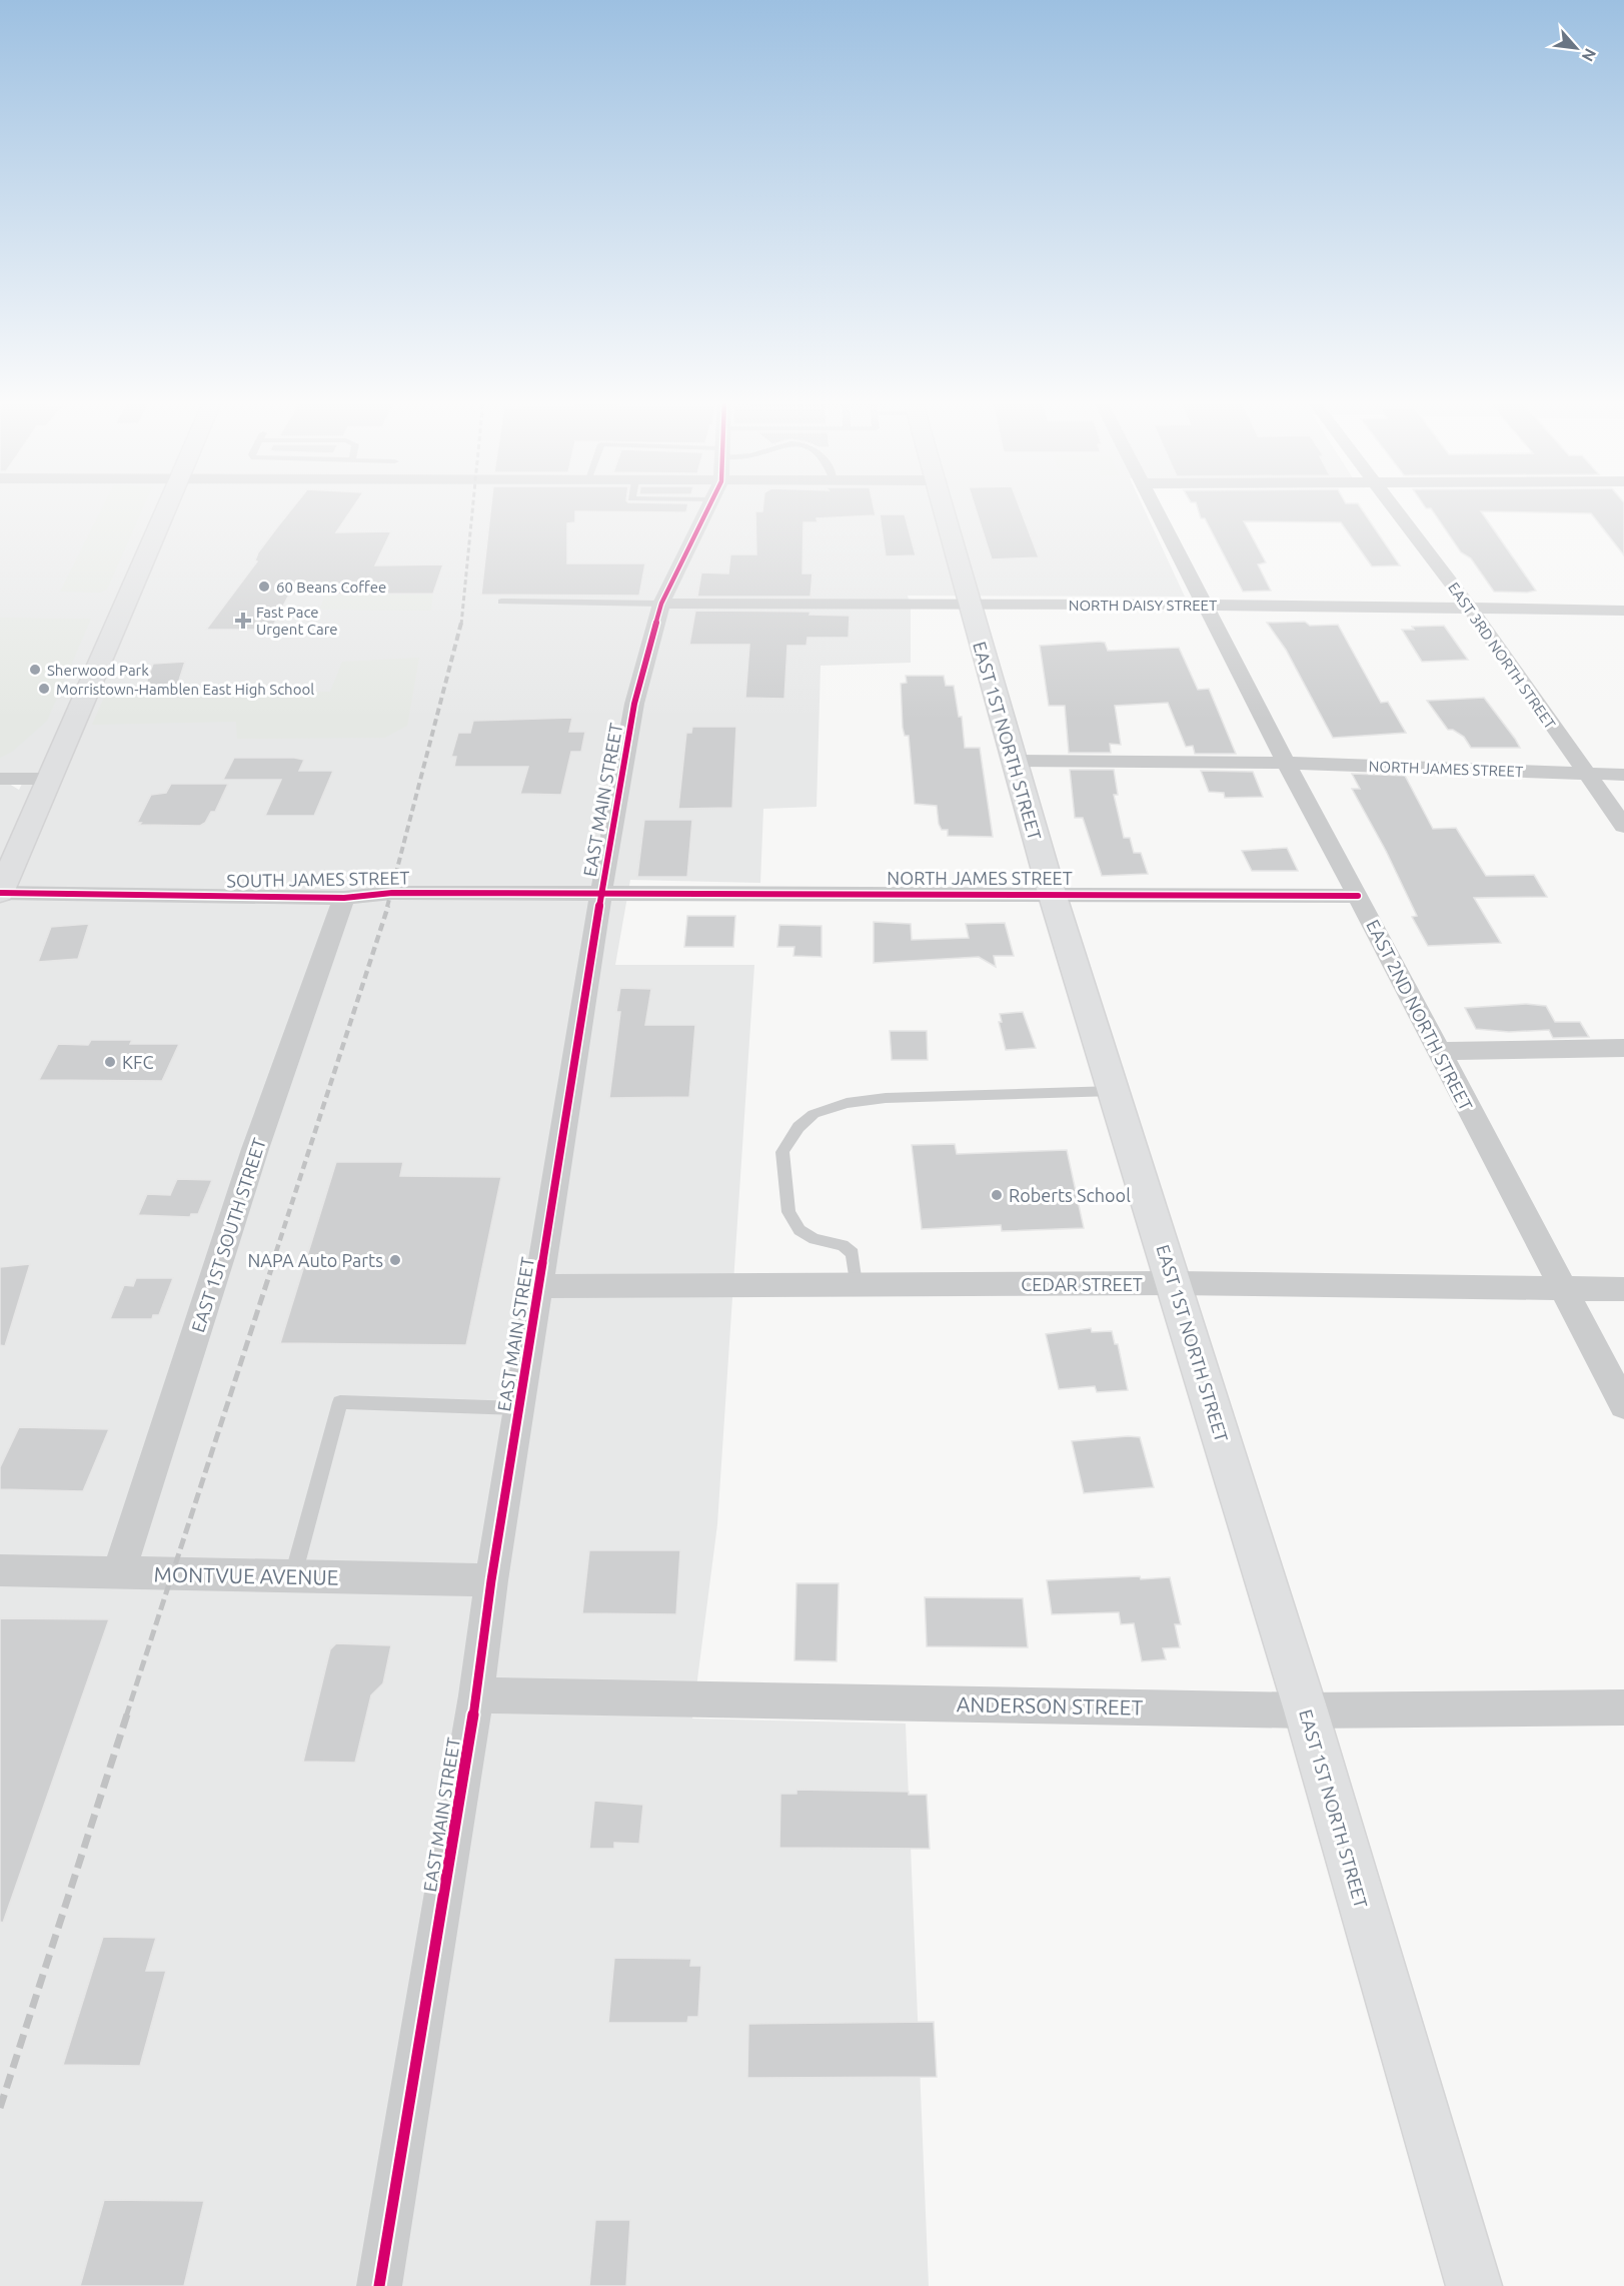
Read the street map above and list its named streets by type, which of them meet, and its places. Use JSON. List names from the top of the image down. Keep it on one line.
{"streets":{"main road":["EAST 1ST NORTH STREET"],"street":["NORTH DAISY STREET","EAST 3RD NORTH STREET","NORTH JAMES STREET","EAST MAIN STREET","SOUTH JAMES STREET","EAST 2ND NORTH STREET","EAST 1ST SOUTH STREET","CEDAR STREET","MONTVUE AVENUE","ANDERSON STREET"]},"crossings":[["NORTH DAISY STREET","EAST 3RD NORTH STREET"],["NORTH DAISY STREET","EAST 1ST NORTH STREET"],["NORTH DAISY STREET","EAST MAIN STREET"],["NORTH DAISY STREET","EAST 2ND NORTH STREET"],["EAST 3RD NORTH STREET","NORTH JAMES STREET"],["EAST 1ST NORTH STREET","NORTH JAMES STREET"],["EAST 1ST NORTH STREET","CEDAR STREET"],["EAST 1ST NORTH STREET","ANDERSON STREET"],["NORTH JAMES STREET","EAST MAIN STREET"],["NORTH JAMES STREET","SOUTH JAMES STREET"],["NORTH JAMES STREET","EAST 2ND NORTH STREET"],["EAST MAIN STREET","SOUTH JAMES STREET"],["EAST MAIN STREET","CEDAR STREET"],["EAST MAIN STREET","MONTVUE AVENUE"],["EAST MAIN STREET","ANDERSON STREET"],["SOUTH JAMES STREET","EAST 1ST SOUTH STREET"],["EAST 2ND NORTH STREET","CEDAR STREET"],["EAST 1ST SOUTH STREET","MONTVUE AVENUE"]],"places":{"other":["60 Beans Coffee","Sherwood Park","Morristown-Hamblen East High School","KFC","Roberts School","NAPA Auto Parts"],"health":["Fast Pace Urgent Care"]},"north":"bottom right"}
